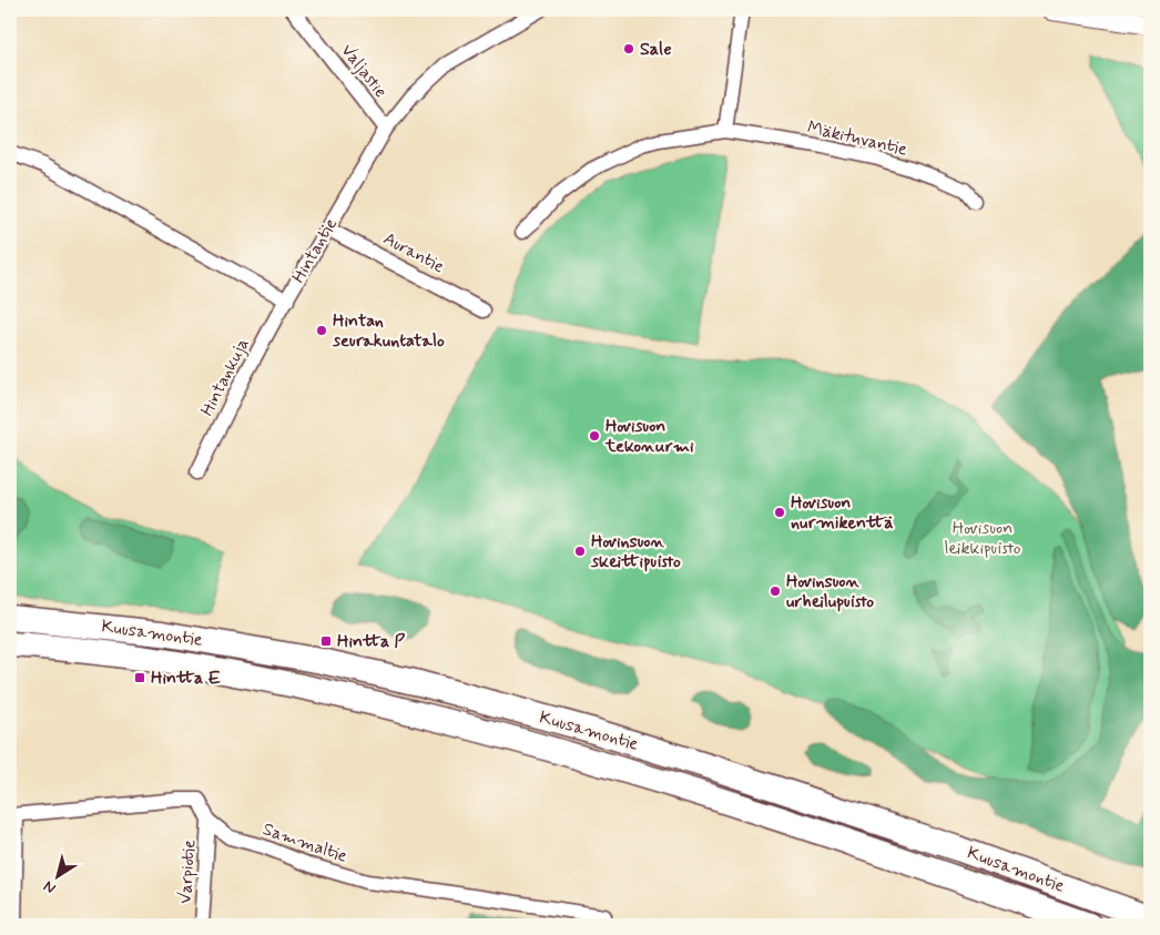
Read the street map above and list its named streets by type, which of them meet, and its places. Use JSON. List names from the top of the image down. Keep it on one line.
{"streets":{"highway":["Kuusamontie"],"street":["Valjastie","Mäkituvantie","Hintantie","Aurantie","Hintankuja","Sammaltie","Varpiotie"]},"crossings":[["Valjastie","Hintantie"],["Hintantie","Aurantie"],["Hintantie","Hintankuja"],["Sammaltie","Varpiotie"]],"parks":["Hovisuon leikkipuisto"],"places":{"other":["Sale","Hintan seurakuntatalo","Hovisuon tekonurmi","Hovisuon nurmikenttä","Hovinsuon skeittipuisto","Hovinsuon urheilupuisto"],"transit":["Hintta P","Hintta E"]},"north":"bottom left"}
